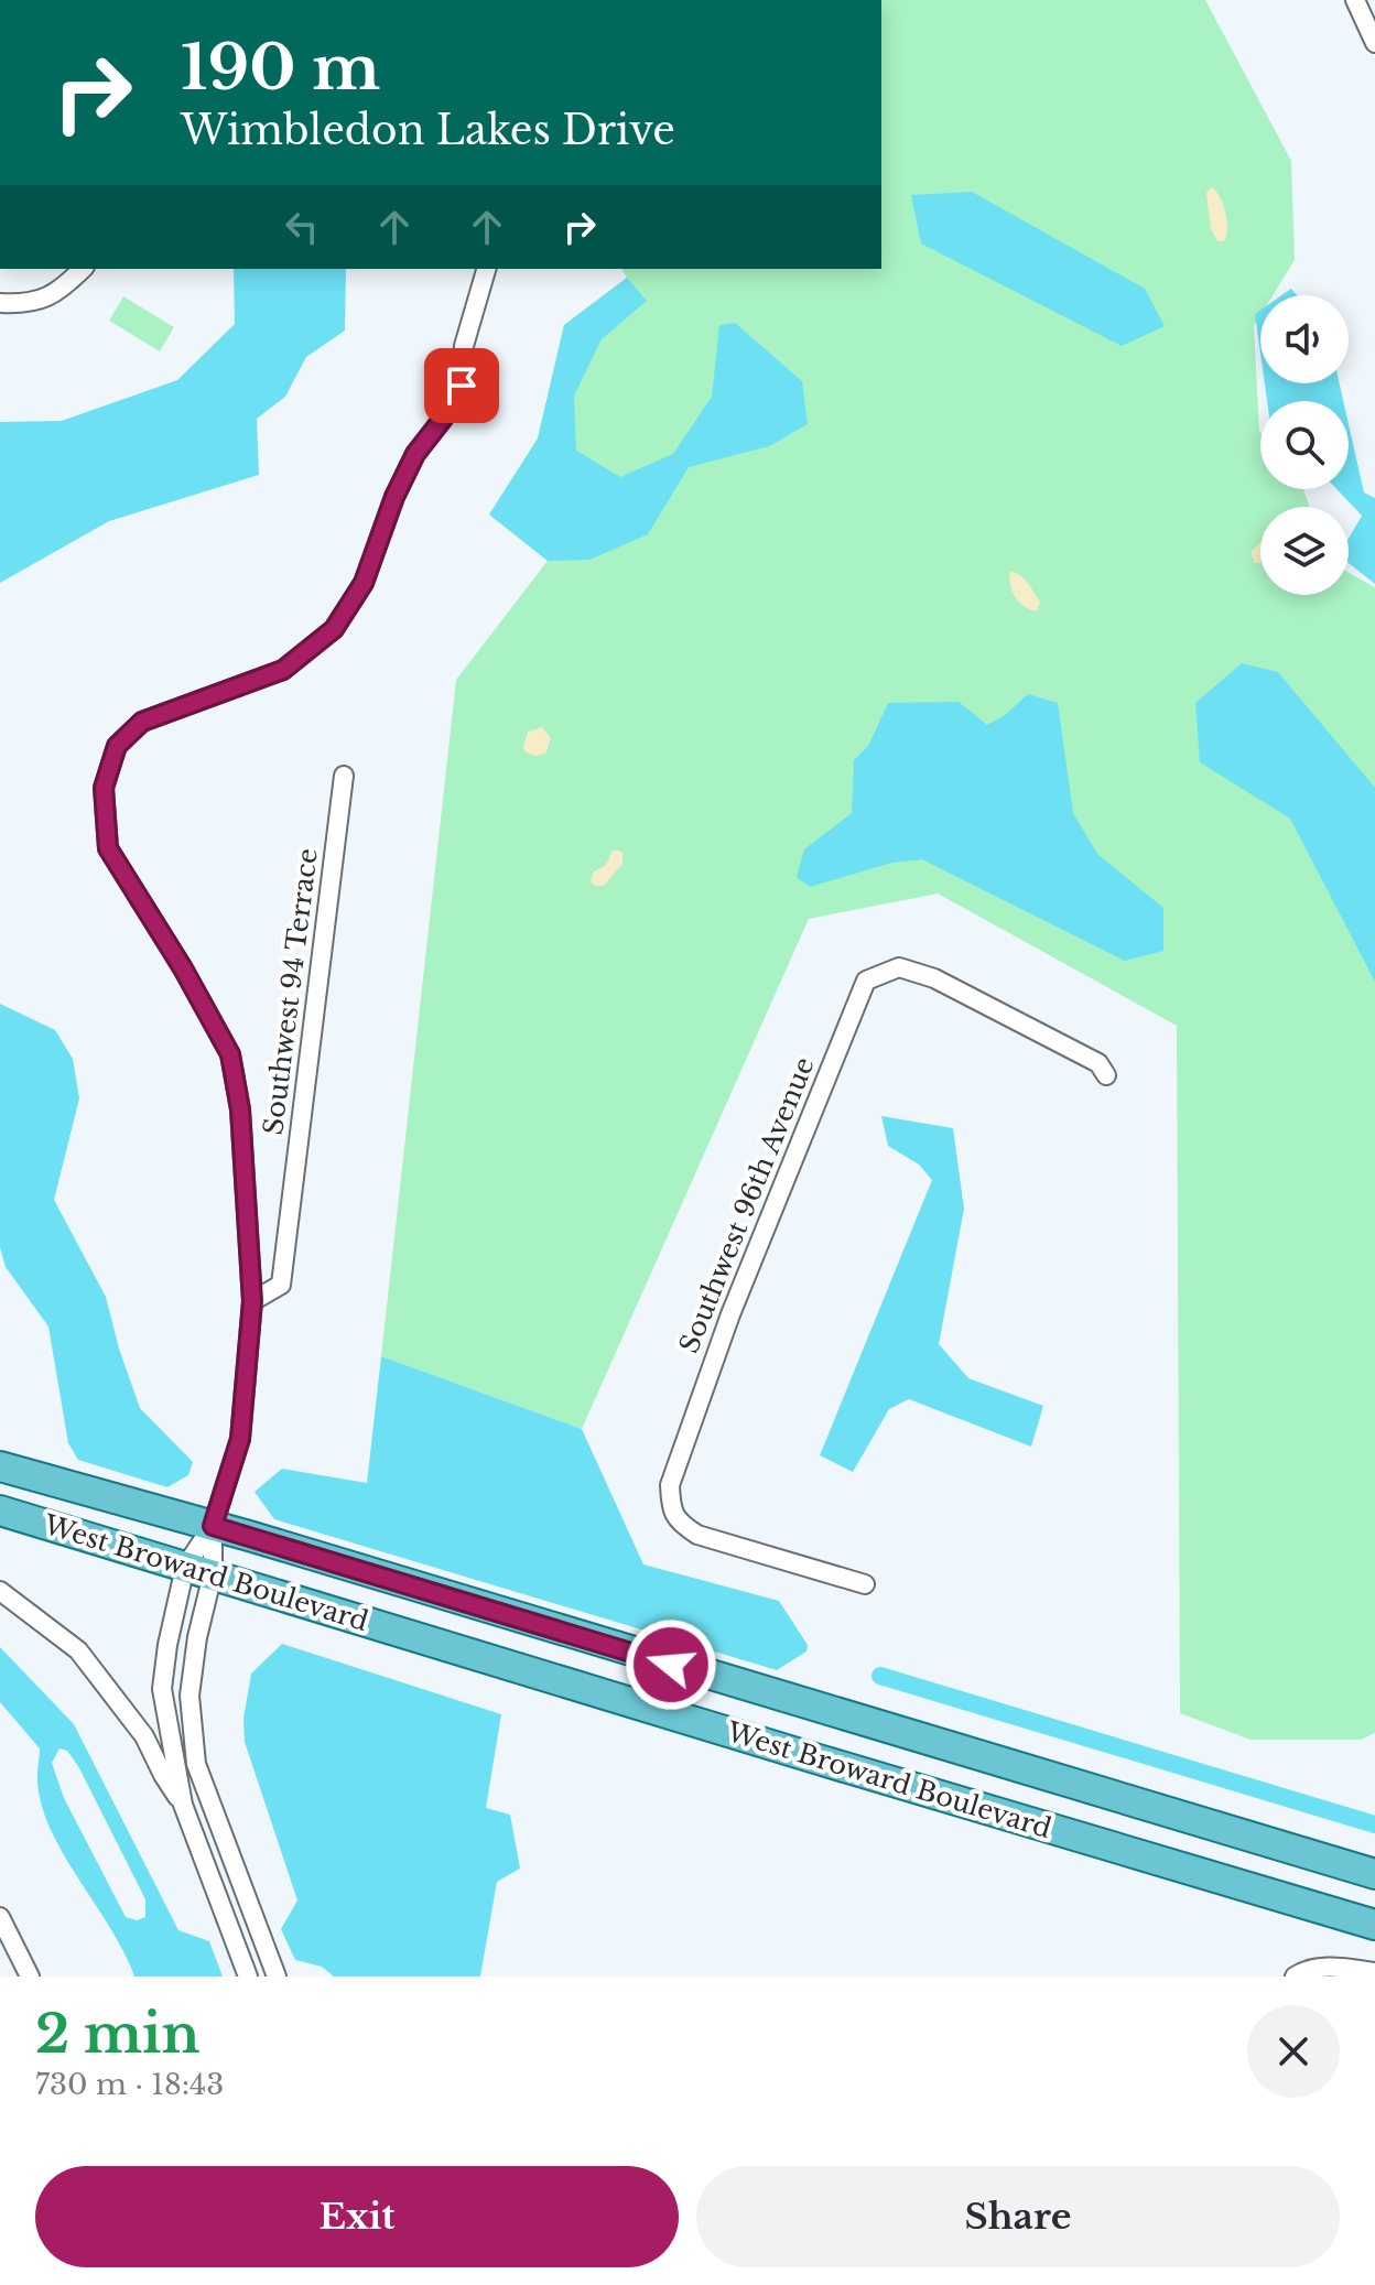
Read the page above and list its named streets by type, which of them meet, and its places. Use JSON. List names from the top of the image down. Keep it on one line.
{"streets":{"main road":["West Broward Boulevard"],"street":["Southwest 94 Terrace","Southwest 96th Avenue"]},"page":{"turn":["190 m","Wimbledon Lakes Drive"],"heading":["2 min","730 m · 18:43"],"buttons":["Exit","Share"]}}
